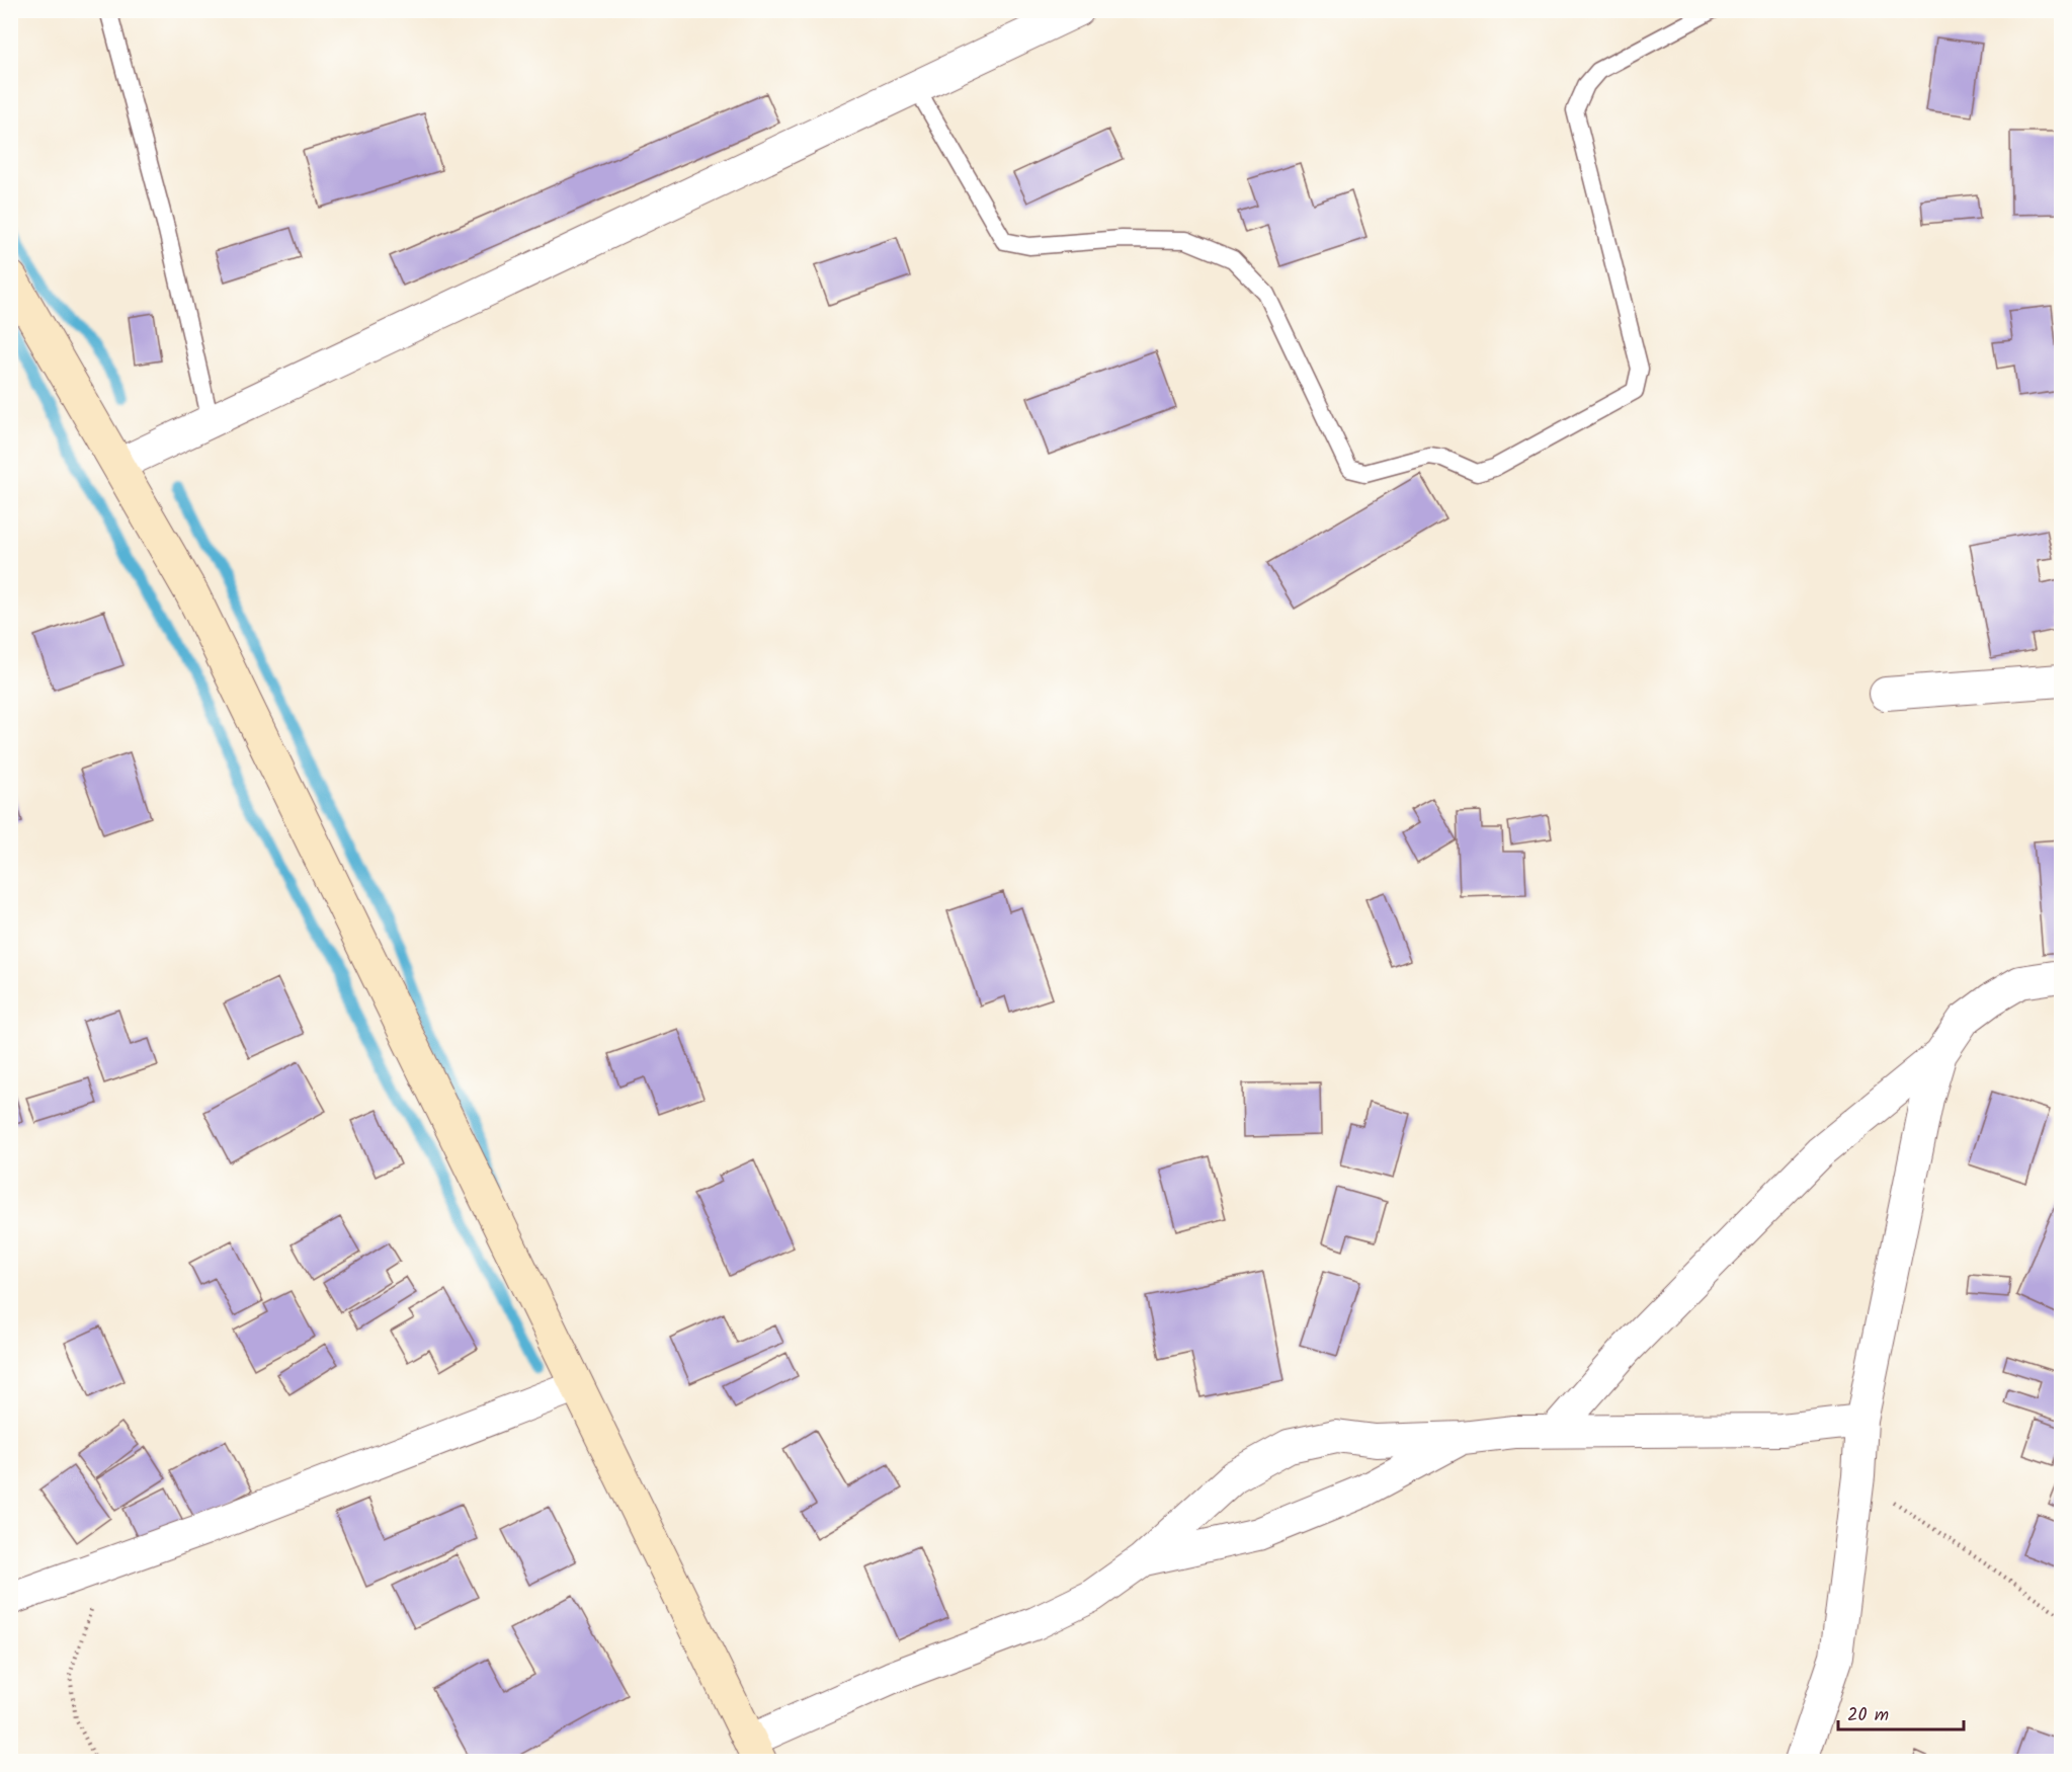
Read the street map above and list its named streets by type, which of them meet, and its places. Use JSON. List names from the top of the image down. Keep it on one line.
{"scale_bar":"20 m"}
